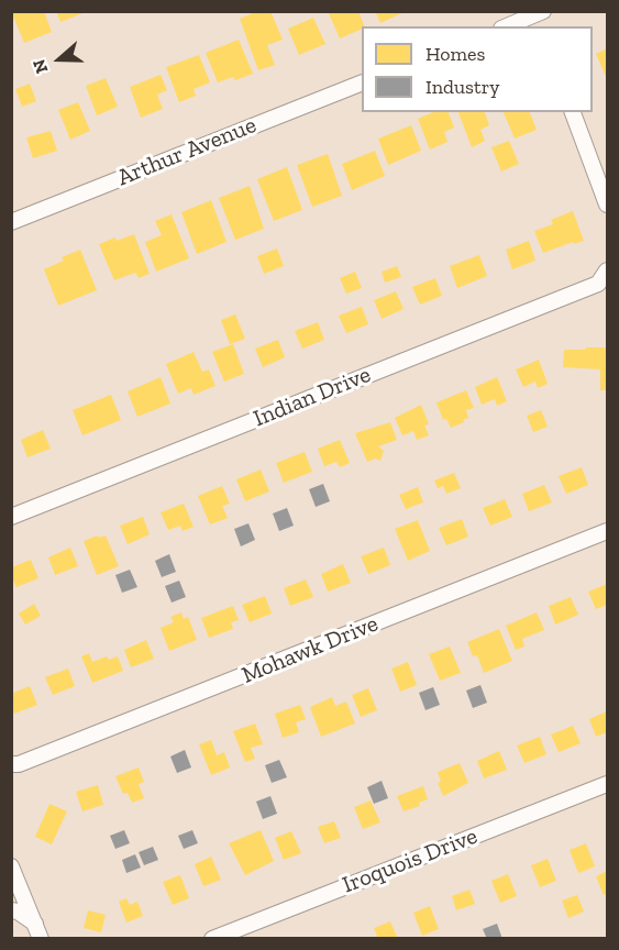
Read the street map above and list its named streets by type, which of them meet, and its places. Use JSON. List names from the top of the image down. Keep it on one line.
{"streets":{"street":["Arthur Avenue","Indian Drive","Mohawk Drive","Iroquois Drive"]},"legend":["Homes","Industry"],"north":"left"}
